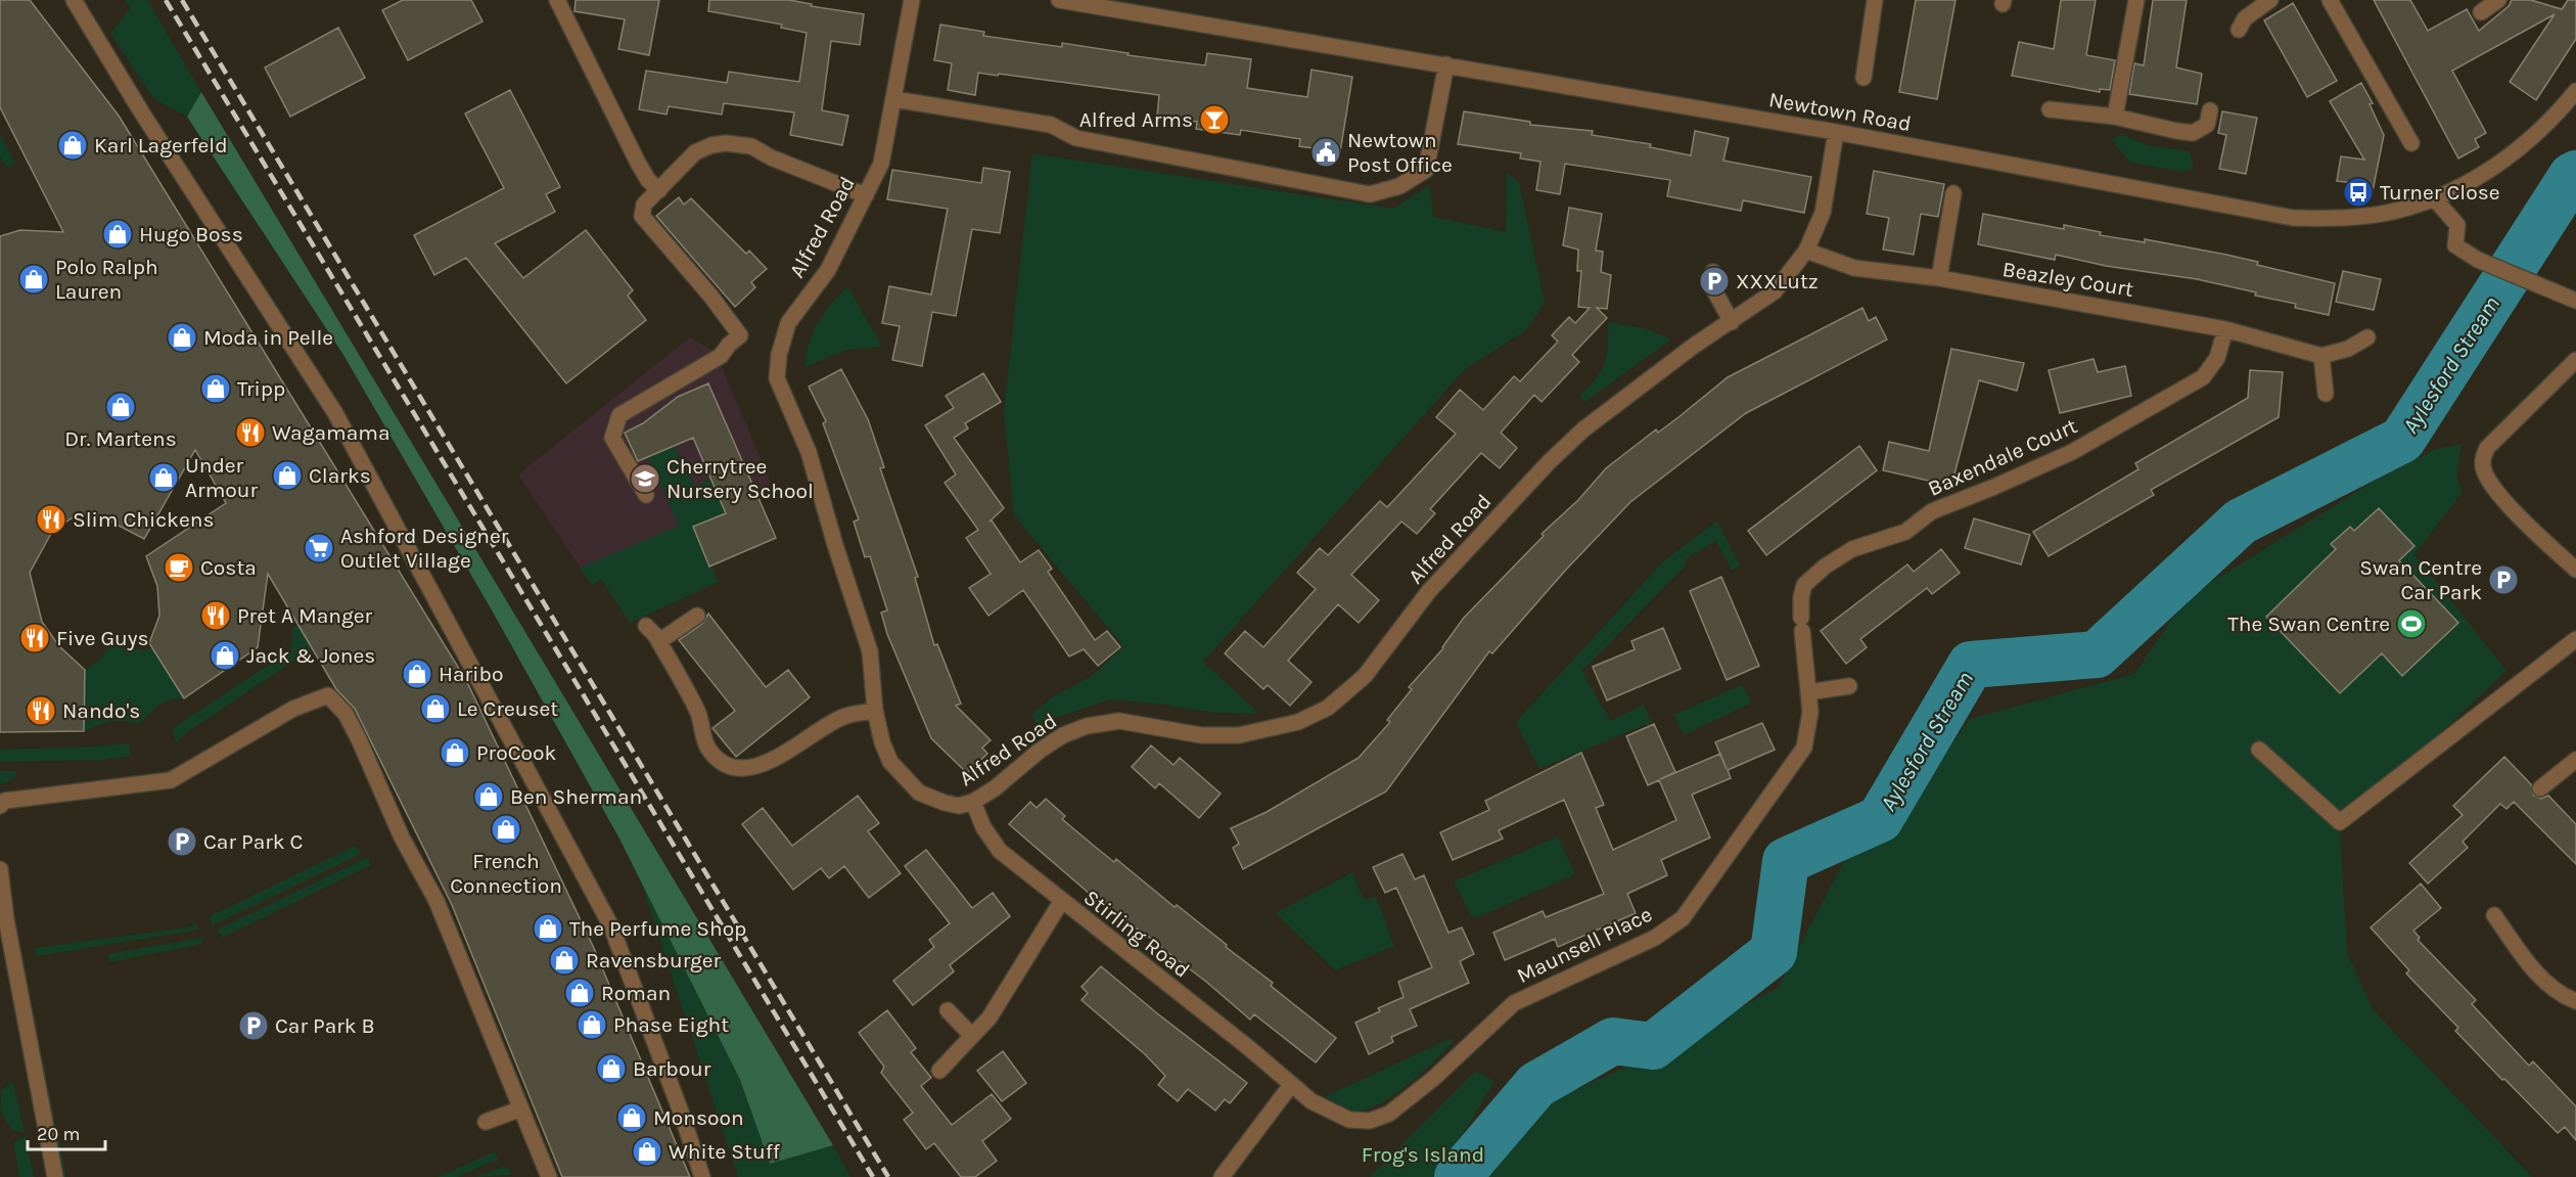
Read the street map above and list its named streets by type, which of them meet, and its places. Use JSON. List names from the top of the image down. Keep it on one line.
{"streets":{"street":["Newtown Road","Alfred Road","Beazley Court","Baxendale Court","Stirling Road","Maunsell Place"]},"crossings":[["Newtown Road","Alfred Road"],["Alfred Road","Beazley Court"],["Alfred Road","Stirling Road"],["Beazley Court","Baxendale Court"],["Baxendale Court","Maunsell Place"],["Stirling Road","Maunsell Place"]],"water":["Aylesford Stream"],"parks":["Frog's Island"],"places":{"bar":["Alfred Arms"],"shop":["Karl Lagerfeld","Hugo Boss","Polo Ralph Lauren","Moda in Pelle","Tripp","Dr. Martens","Clarks","Under Armour","Jack & Jones","Haribo","Le Creuset","ProCook","Ben Sherman","French Connection","The Perfume Shop","Ravensburger","Roman","Phase Eight","Barbour","Monsoon","White Stuff"],"public building":["Newtown Post Office"],"bus stop":["Turner Close"],"parking":["XXXLutz","Swan Centre Car Park","Car Park C","Car Park B"],"restaurant":["Wagamama","Slim Chickens","Pret A Manger","Five Guys","Nando's"],"school or university":["Cherrytree Nursery School"],"supermarket":["Ashford Designer Outlet Village"],"cafe":["Costa"],"sports":["The Swan Centre"]},"scale_bar":"20 m"}
